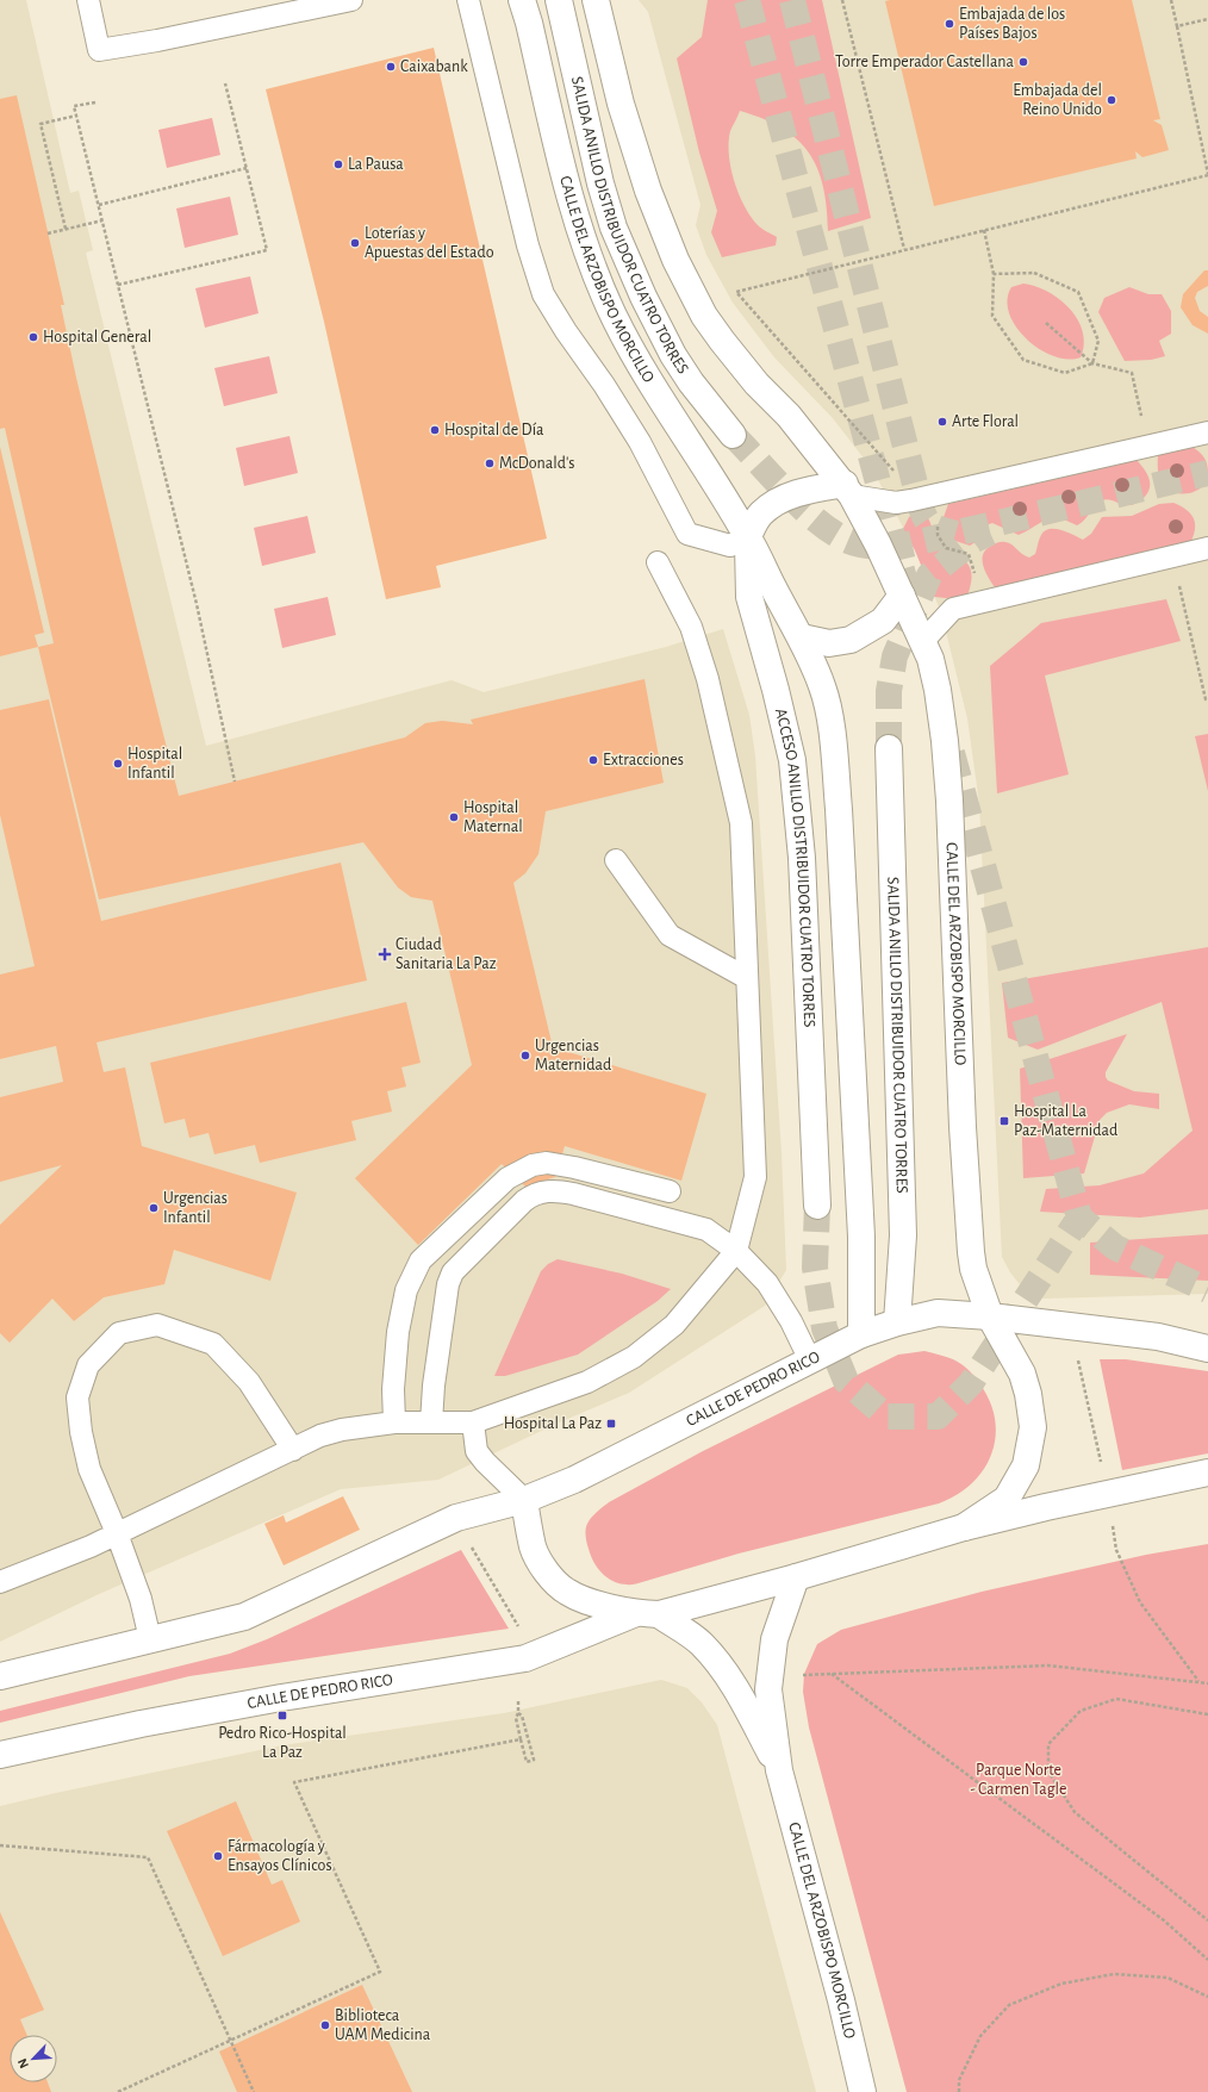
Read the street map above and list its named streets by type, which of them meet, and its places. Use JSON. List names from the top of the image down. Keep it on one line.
{"streets":{"street":["SALIDA ANILLO DISTRIBUIDOR CUATRO TORRES","CALLE DEL ARZOBISPO MORCILLO","ACCESO ANILLO DISTRIBUIDOR CUATRO TORRES","CALLE DE PEDRO RICO"]},"crossings":[["SALIDA ANILLO DISTRIBUIDOR CUATRO TORRES","CALLE DE PEDRO RICO"],["CALLE DEL ARZOBISPO MORCILLO","ACCESO ANILLO DISTRIBUIDOR CUATRO TORRES"],["CALLE DEL ARZOBISPO MORCILLO","CALLE DE PEDRO RICO"]],"parks":["Parque Norte - Carmen Tagle"],"places":{"other":["Embajada de los Países Bajos","Torre Emperador Castellana","Caixabank","Embajada del Reino Unido","La Pausa","Loterías y Apuestas del Estado","Hospital General","Arte Floral","Hospital de Día","McDonald's","Extracciones","Hospital Infantil","Hospital Maternal","Urgencias Maternidad","Urgencias Infantil","Fármacología y Ensayos Clínicos","Biblioteca UAM Medicina"],"health":["Ciudad Sanitaria La Paz"],"transit":["Hospital La Paz-Maternidad","Hospital La Paz","Pedro Rico-Hospital La Paz"]},"north":"bottom left"}
